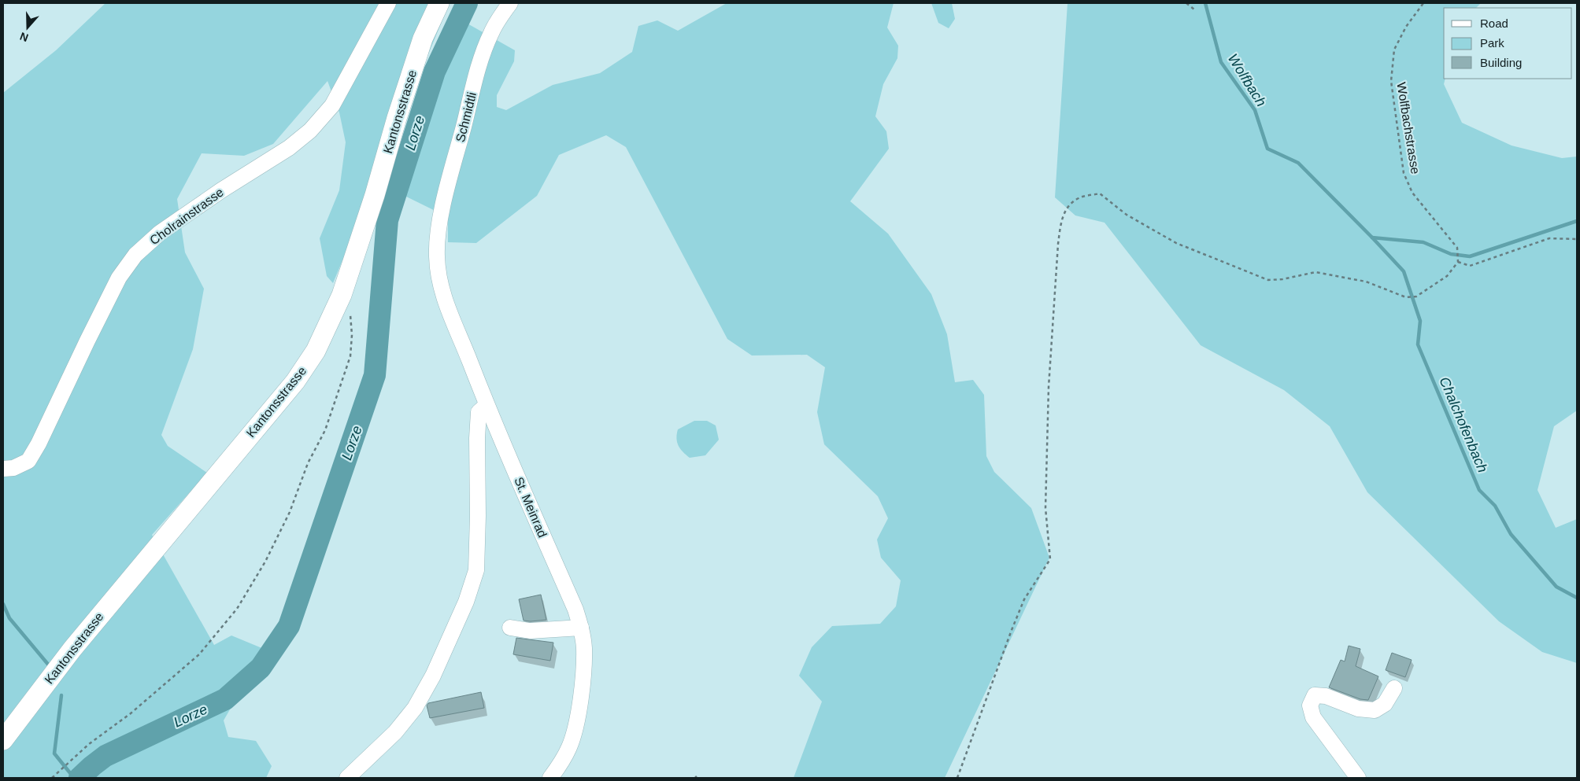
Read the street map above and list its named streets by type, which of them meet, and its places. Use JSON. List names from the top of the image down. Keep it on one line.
{"streets":{"main road":["Kantonsstrasse"],"street":["Schmidtli","Cholrainstrasse","St. Meinrad"],"path":["Wolfbachstrasse"]},"crossings":[["Schmidtli","St. Meinrad"]],"water":["Wolfbach","Lorze","Chalchofenbach"],"legend":["Road","Park","Building"],"north":"bottom"}
